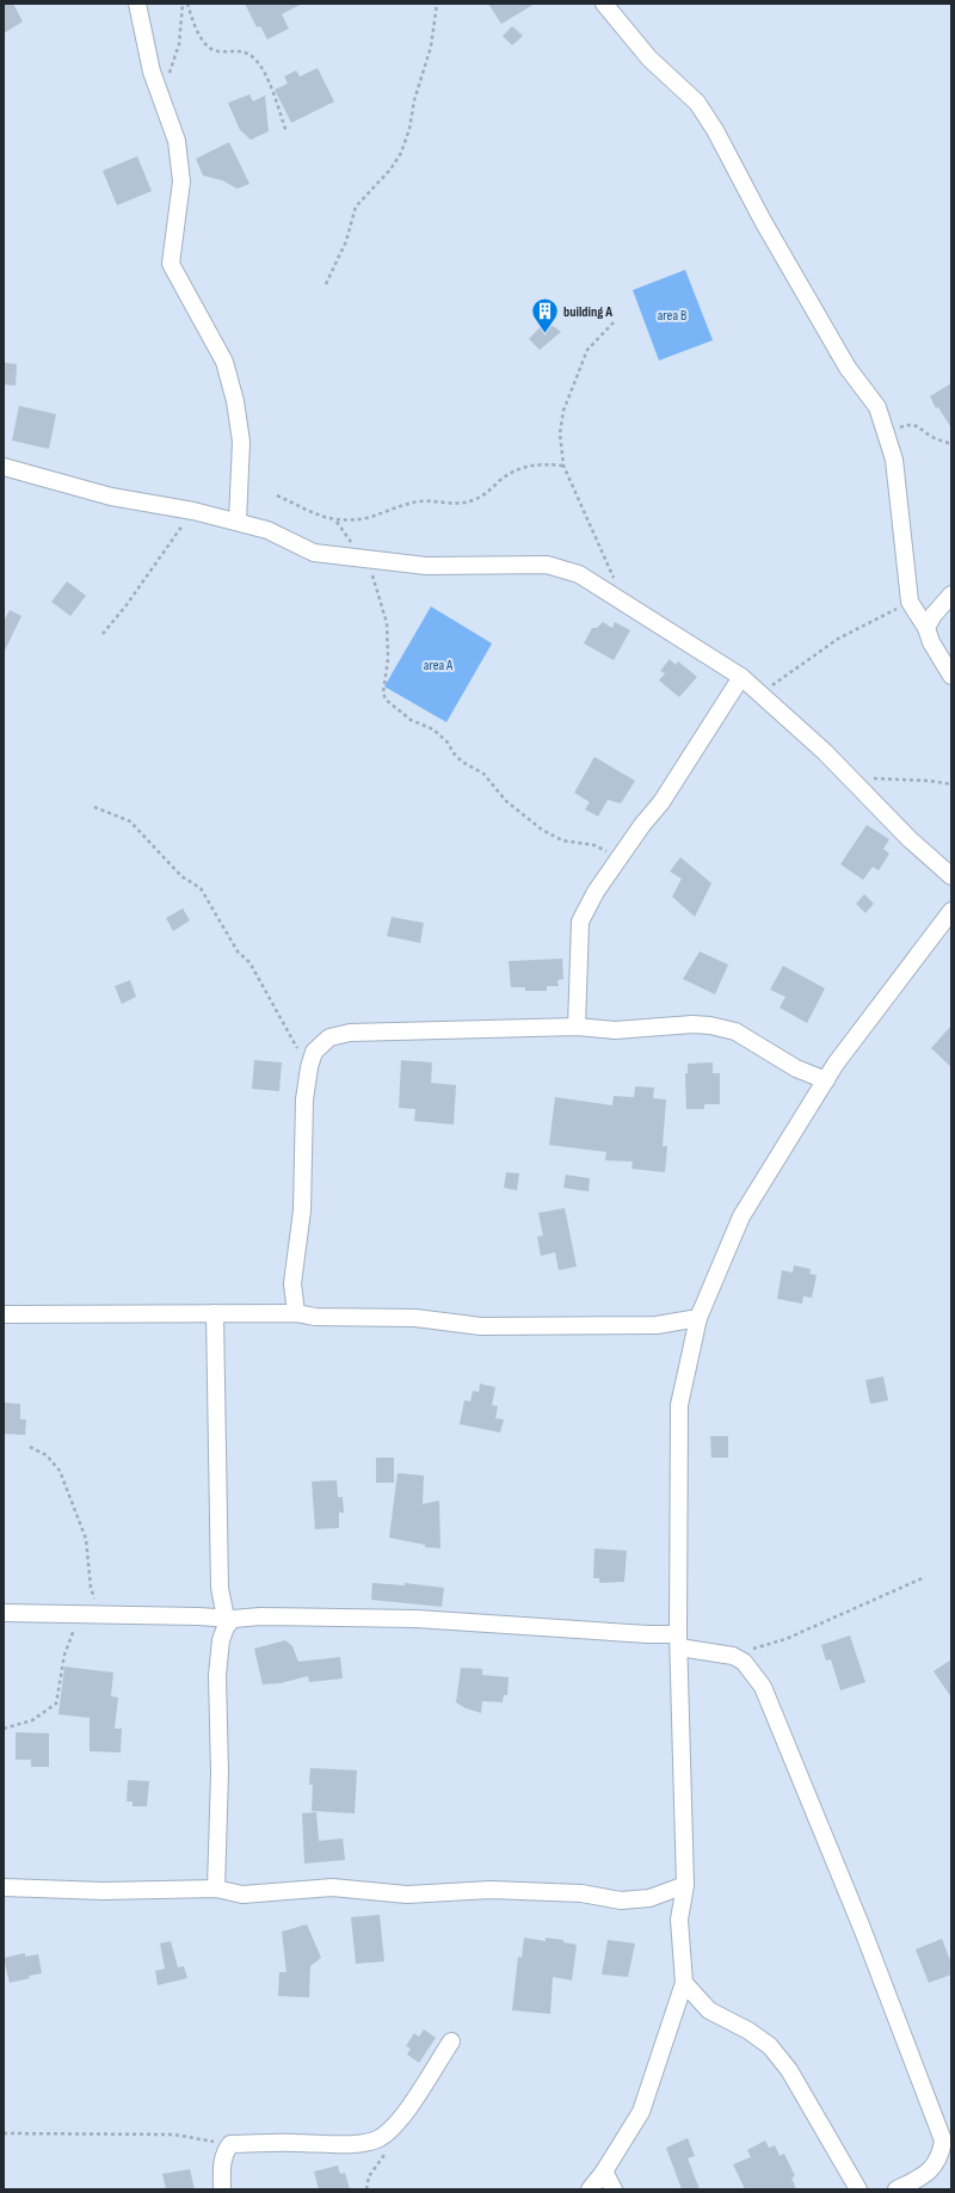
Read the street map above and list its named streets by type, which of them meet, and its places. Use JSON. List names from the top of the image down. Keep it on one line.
{"parks":["area B","area A"],"places":{"building":["building A"]}}
